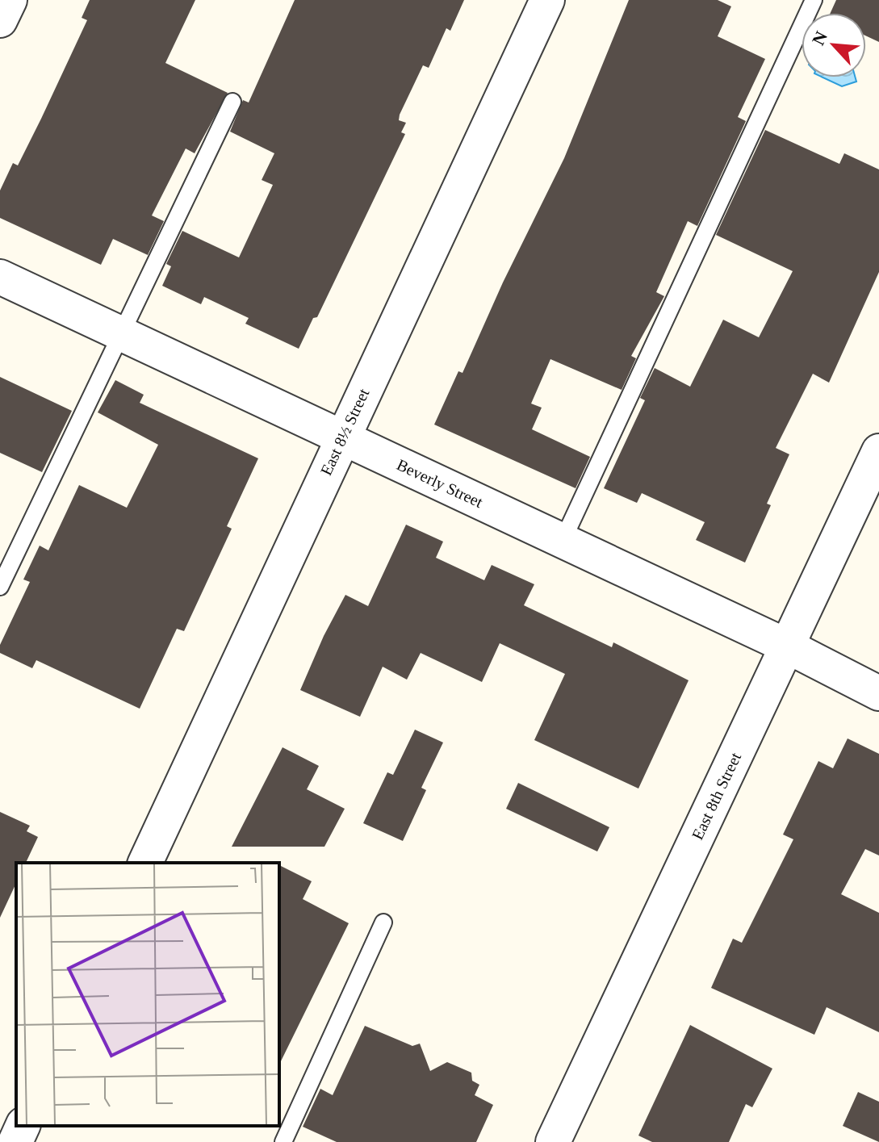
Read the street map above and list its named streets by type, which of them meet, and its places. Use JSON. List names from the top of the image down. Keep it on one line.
{"streets":{"street":["East 8½ Street","Beverly Street","East 8th Street"]},"crossings":[["East 8½ Street","Beverly Street"],["Beverly Street","East 8th Street"]],"north":"top left"}
